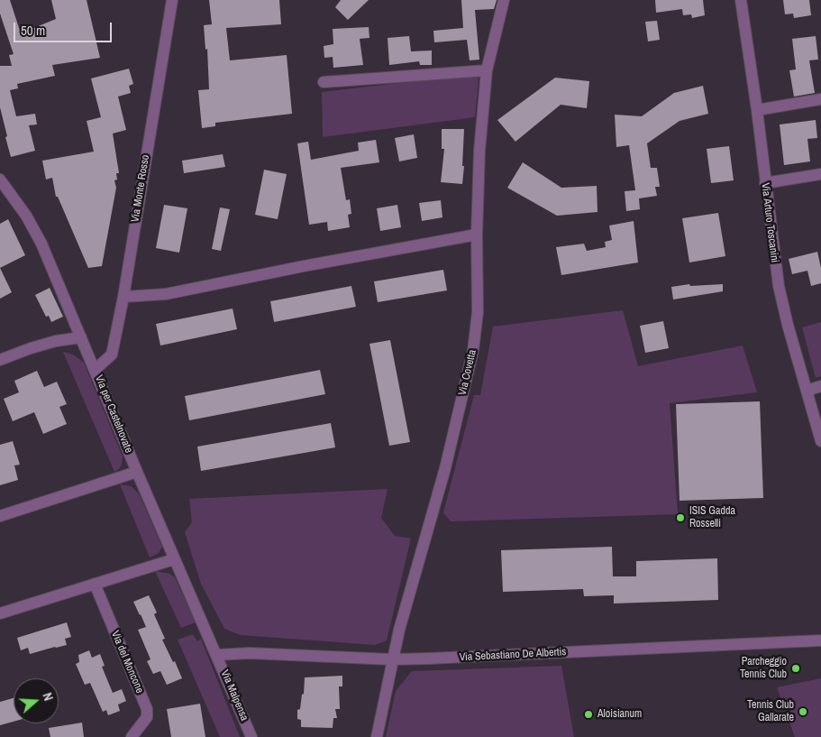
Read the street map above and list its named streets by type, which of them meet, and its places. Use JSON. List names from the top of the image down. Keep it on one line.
{"streets":{"street":["Via Monte Rosso","Via Arturo Toscanini","Via Covetta","Via per Castelnovate","Via Sebastiano De Albertis","Via del Moncone","Via Malpensa"]},"crossings":[["Via Monte Rosso","Via per Castelnovate"],["Via Covetta","Via Sebastiano De Albertis"],["Via per Castelnovate","Via Sebastiano De Albertis"],["Via per Castelnovate","Via Malpensa"],["Via Sebastiano De Albertis","Via Malpensa"]],"places":["ISIS Gadda Rosselli","Parcheggio Tennis Club","Tennis Club Gallarate","Aloisianum"],"scale_bar":"50 m","north":"right"}
